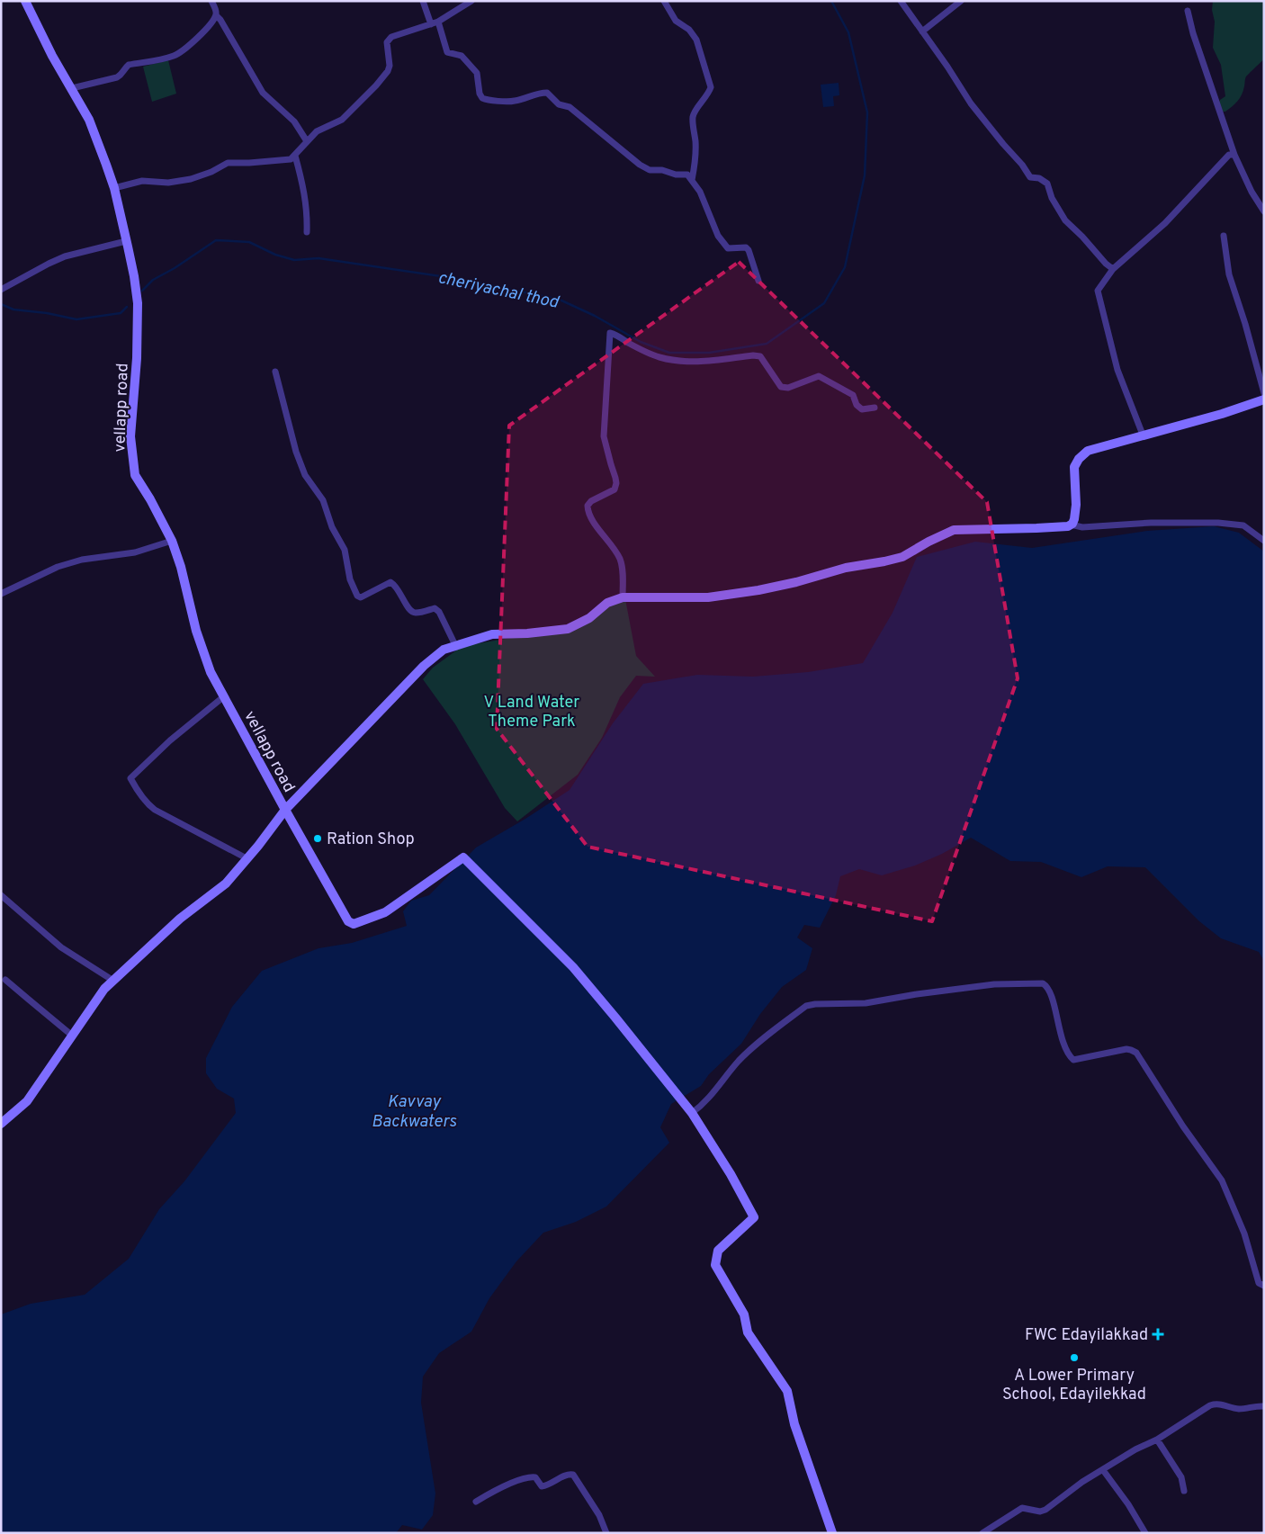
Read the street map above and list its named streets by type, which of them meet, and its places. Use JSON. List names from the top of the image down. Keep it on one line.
{"streets":{"main road":["vellapp road"]},"water":["cheriyachal thod","Kavvay Backwaters"],"parks":["V Land Water Theme Park"],"places":{"other":["Ration Shop","A Lower Primary School, Edayilekkad"],"health":["FWC Edayilakkad"]}}
